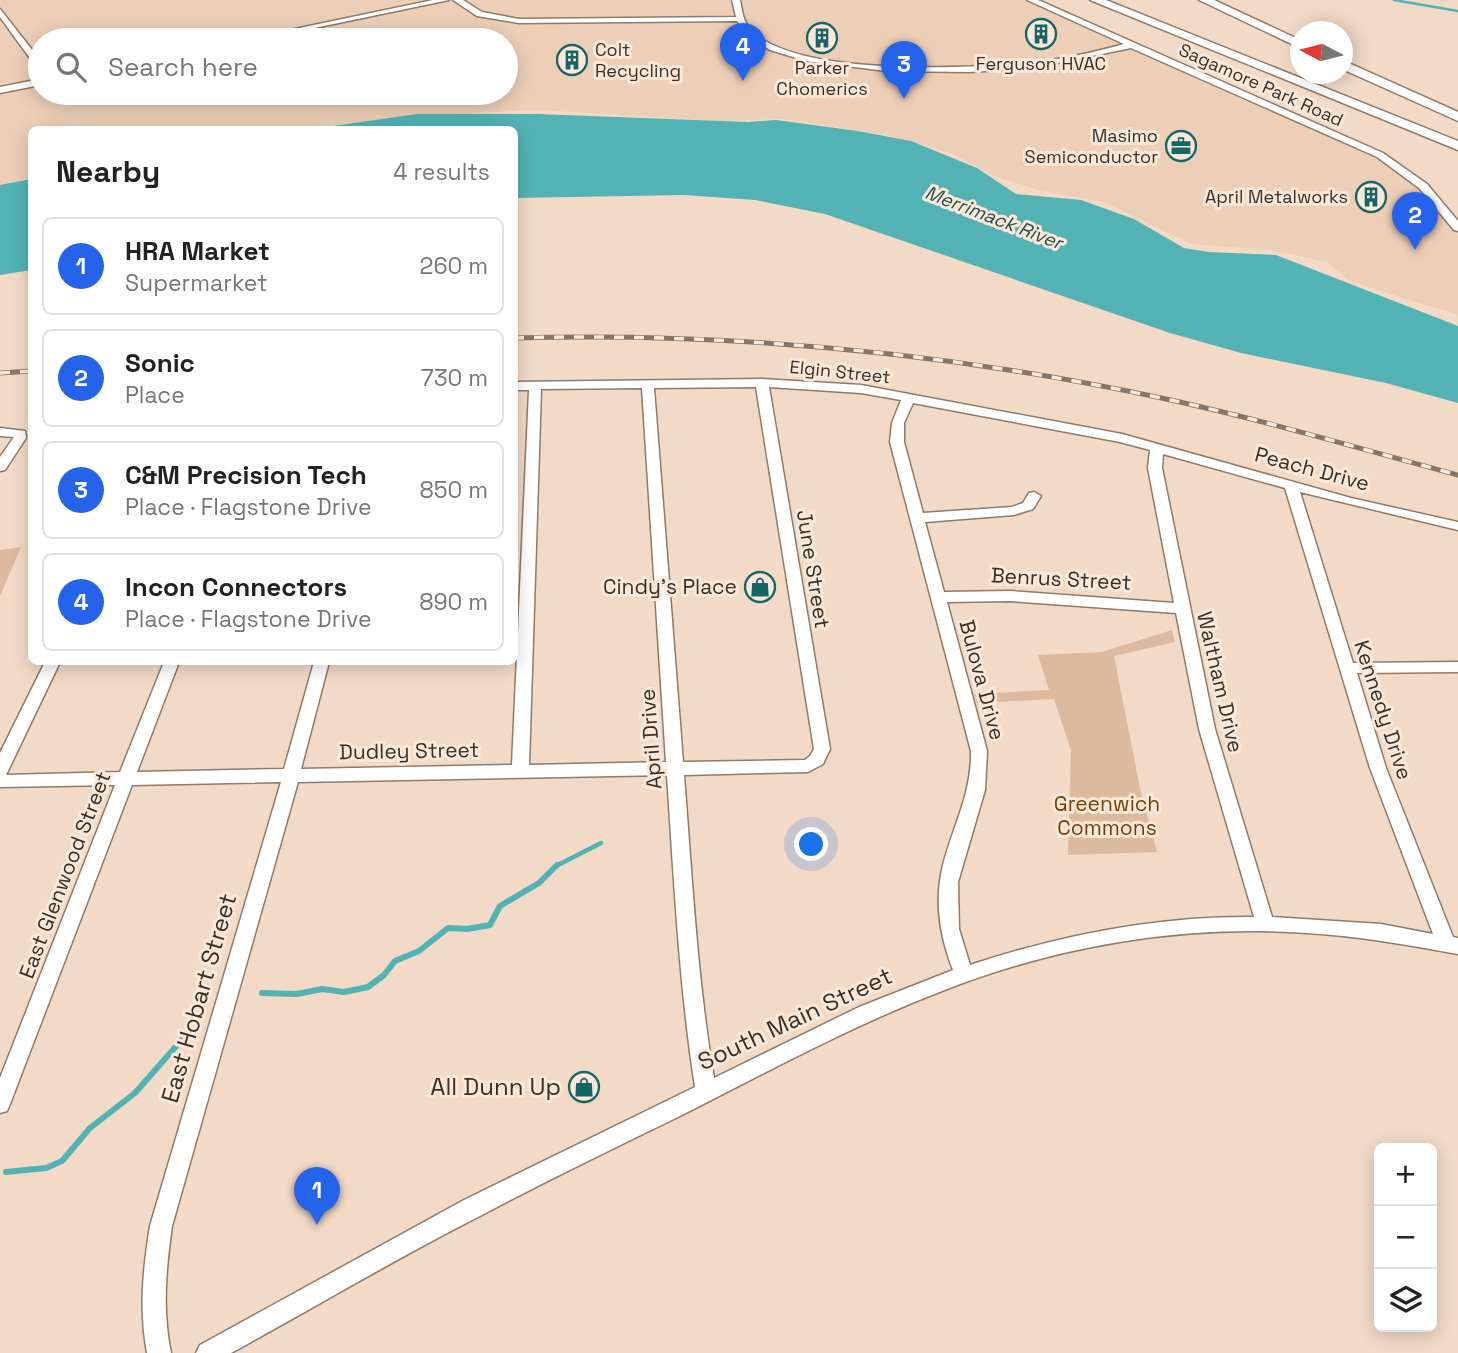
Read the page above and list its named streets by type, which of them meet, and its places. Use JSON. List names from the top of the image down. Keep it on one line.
{"streets":{"street":["Sagamore Park Road","Elgin Street","Peach Drive","June Street","Benrus Street","Bulova Drive","Waltham Drive","Kennedy Drive","April Drive","Dudley Street","East Glenwood Street","East Hobart Street","South Main Street"]},"crossings":[["Elgin Street","Peach Drive"],["Elgin Street","June Street"],["Elgin Street","Bulova Drive"],["Elgin Street","Waltham Drive"],["Elgin Street","April Drive"],["Peach Drive","Waltham Drive"],["Peach Drive","Kennedy Drive"],["June Street","Dudley Street"],["Benrus Street","Bulova Drive"],["Benrus Street","Waltham Drive"],["Bulova Drive","South Main Street"],["Waltham Drive","South Main Street"],["Kennedy Drive","South Main Street"],["April Drive","Dudley Street"],["April Drive","South Main Street"],["Dudley Street","East Glenwood Street"],["Dudley Street","East Hobart Street"]],"water":["Merrimack River"],"parks":["Greenwich Commons"],"places":{"building":["Ferguson HVAC","Parker Chomerics","Colt Recycling","April Metalworks"],"office":["Masimo Semiconductor"],"shop":["Cindy's Place","All Dunn Up"]},"north":"left","page":{"pins":["4","3","2","1"],"search":"Search here","heading":["Nearby","4 results"],"list":[{"mark":"1","name":"HRA Market","note":"Supermarket","value":"260 m"},{"mark":"2","name":"Sonic","note":"Place","value":"730 m"},{"mark":"3","name":"C&M Precision Tech","note":"Place · Flagstone Drive","value":"850 m"},{"mark":"4","name":"Incon Connectors","note":"Place · Flagstone Drive","value":"890 m"}],"map_buttons":["+","−"]}}
